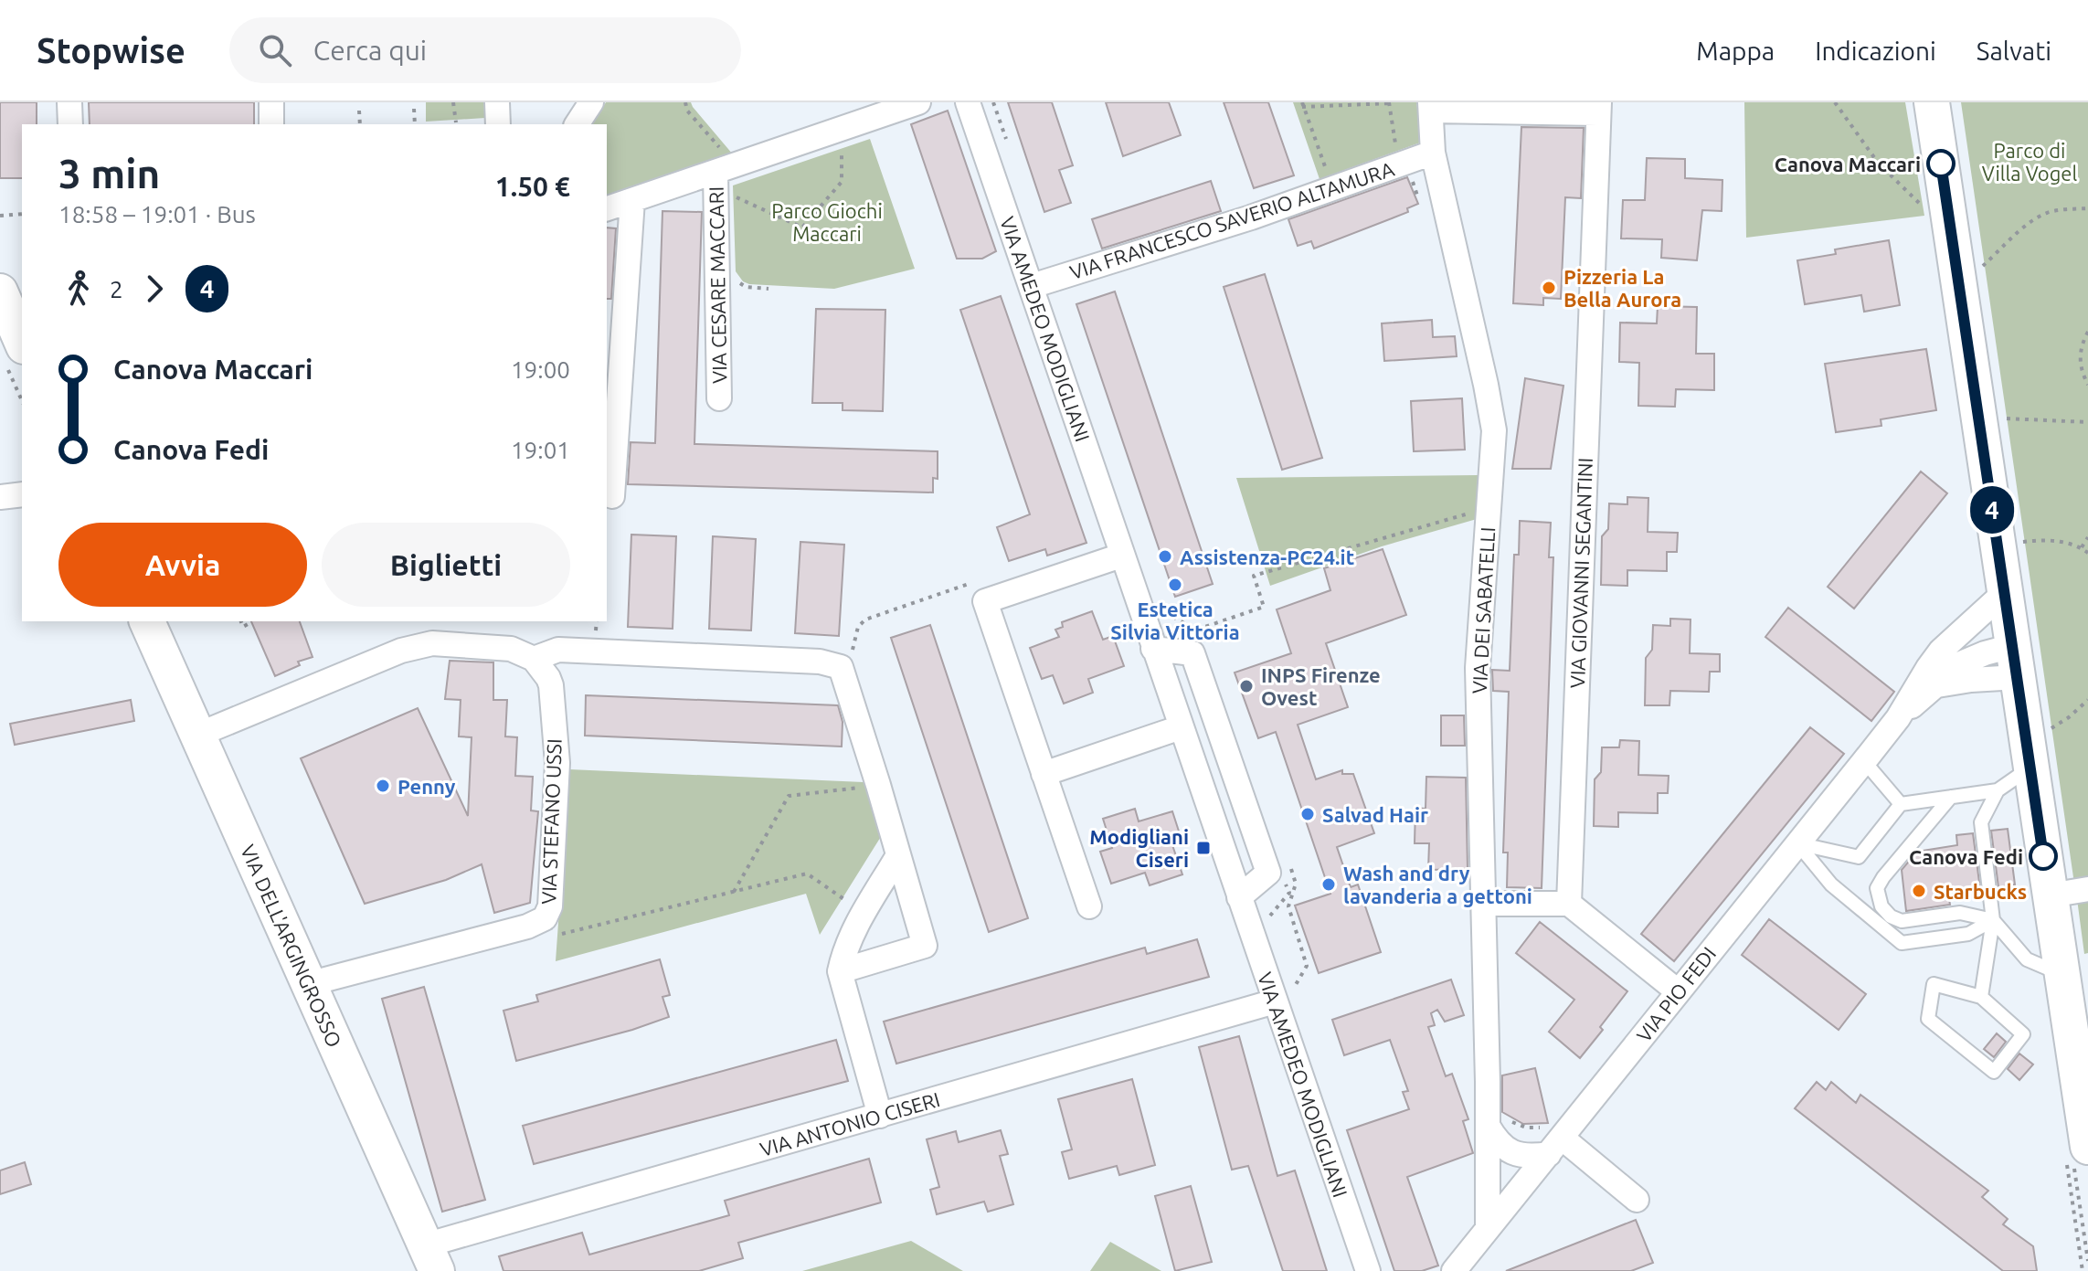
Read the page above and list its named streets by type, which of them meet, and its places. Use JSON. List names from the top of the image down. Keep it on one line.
{"streets":{"street":["VIA FRANCESCO SAVERIO ALTAMURA","VIA CESARE MACCARI","VIA AMEDEO MODIGLIANI","VIA GIOVANNI SEGANTINI","VIA DEI SABATELLI","VIA STEFANO USSI","VIA DELL'ARGINGROSSO","VIA PIO FEDI","VIA ANTONIO CISERI"]},"crossings":[["VIA FRANCESCO SAVERIO ALTAMURA","VIA AMEDEO MODIGLIANI"],["VIA FRANCESCO SAVERIO ALTAMURA","VIA DEI SABATELLI"],["VIA AMEDEO MODIGLIANI","VIA ANTONIO CISERI"],["VIA DEI SABATELLI","VIA PIO FEDI"],["VIA STEFANO USSI","VIA DELL'ARGINGROSSO"],["VIA DELL'ARGINGROSSO","VIA ANTONIO CISERI"]],"parks":["Parco di Villa Vogel","Parco Giochi Maccari"],"places":{"other":["Canova Maccari","Pizzeria La Bella Aurora","Assistenza-PC24.it","Estetica Silvia Vittoria","INPS Firenze Ovest","Penny","Salvad Hair","Canova Fedi","Wash and dry lavanderia a gettoni","Starbucks"],"transit":["Modigliani Ciseri"]},"lines":["bus line 4"],"page":{"header":"Stopwise","search":"Cerca qui","nav":["Mappa","Indicazioni","Salvati"],"on_map":"4","heading":["3 min","18:58 – 19:01 · Bus","1.50 €"],"legs":["2","4"],"list":[{"name":"Canova Maccari","value":"19:00"},{"name":"Canova Fedi","value":"19:01"}],"buttons":["Avvia","Biglietti"]}}
